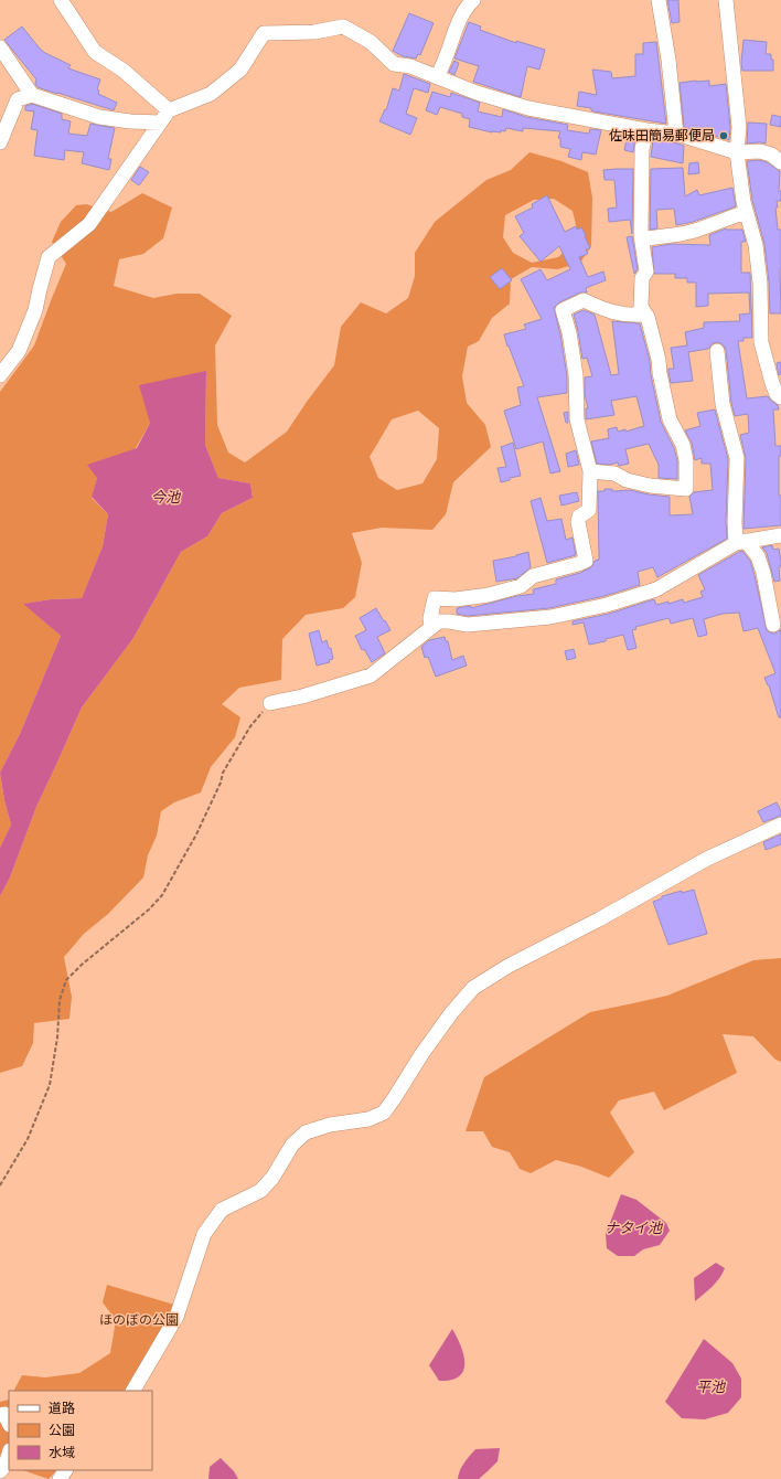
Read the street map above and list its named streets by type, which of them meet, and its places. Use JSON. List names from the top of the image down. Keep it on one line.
{"water":["今池","ナタイ池","平池"],"parks":["ほのぼの公園"],"places":["佐味田簡易郵便局"],"legend":["道路","公園","水域"]}
